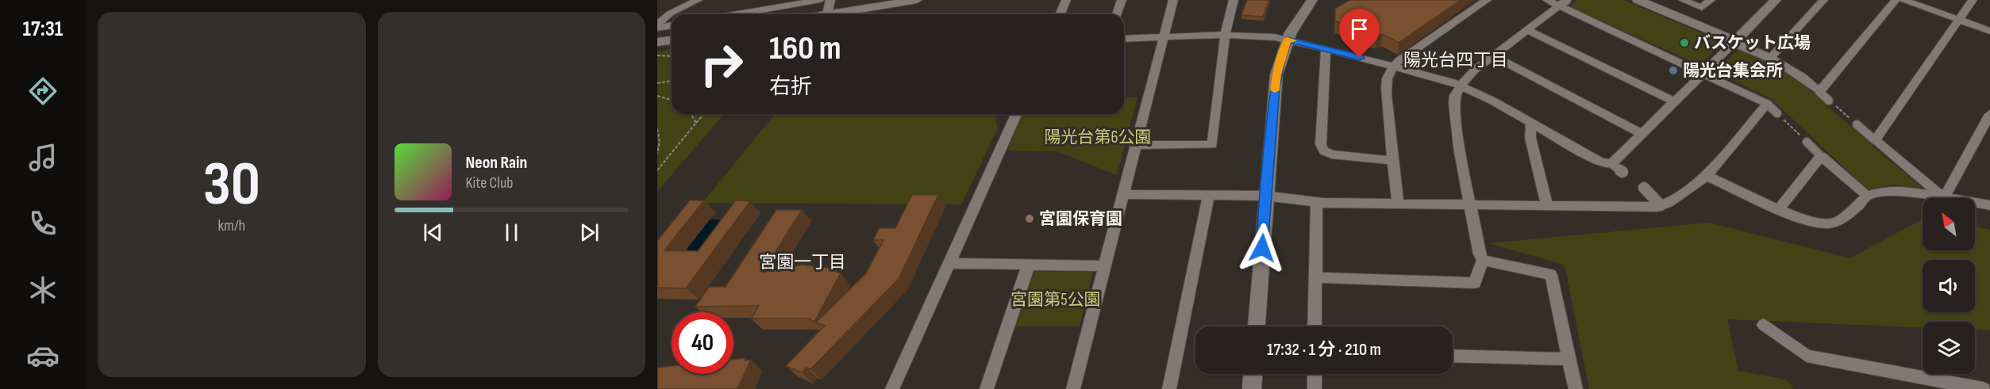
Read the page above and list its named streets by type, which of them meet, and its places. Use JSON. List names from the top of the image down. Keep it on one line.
{"districts":["陽光台四丁目","宮園一丁目"],"parks":["陽光台第6公園","宮園第5公園"],"places":["バスケット広場","陽光台集会所","宮園保育園"],"north":"top left","page":{"tabs":"17:31","tile":["30","km/h"],"turn":["160 m","右折"],"song":["Neon Rain","Kite Club"],"limit":"40","trip":"17:32 · 1 分 · 210 m"}}
